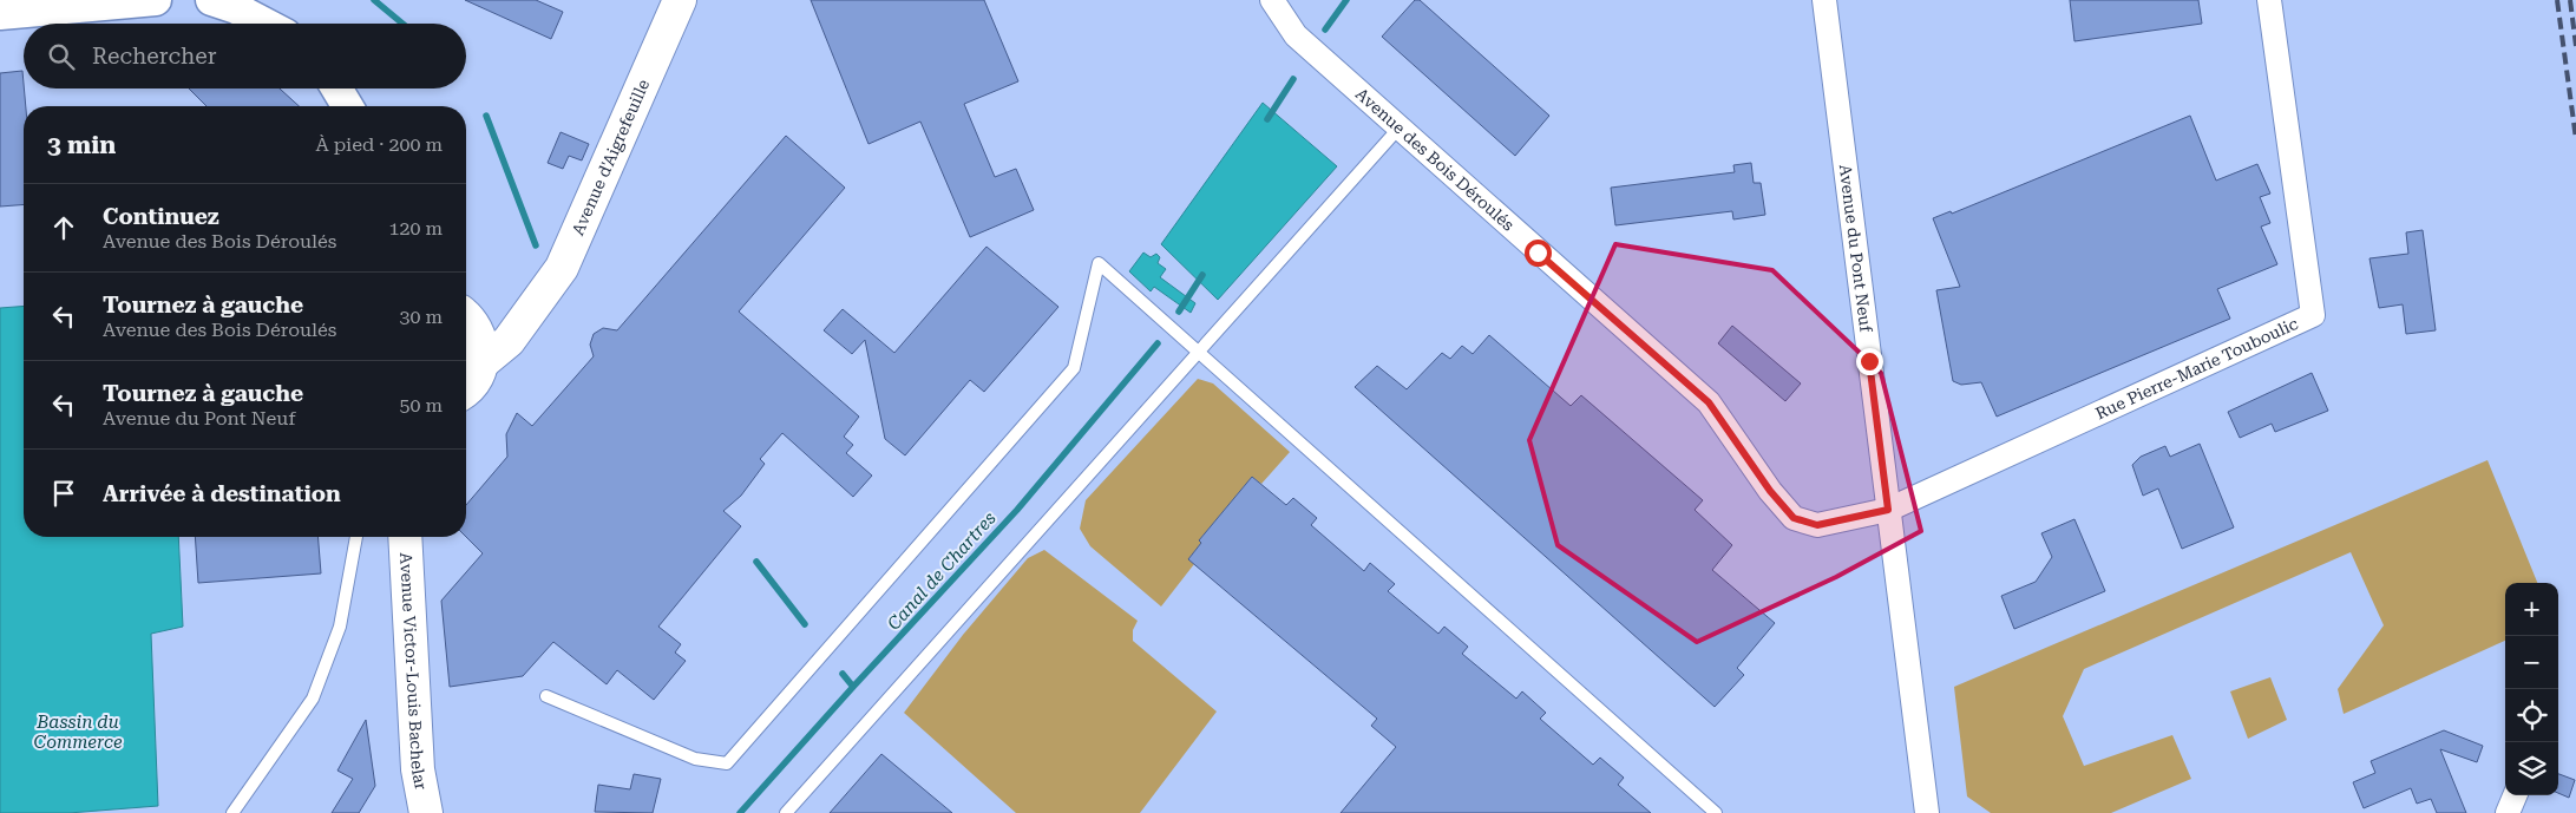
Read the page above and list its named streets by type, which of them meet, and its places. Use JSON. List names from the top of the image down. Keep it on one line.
{"streets":{"main road":["Avenue d'Aigrefeuille","Avenue Victor-Louis Bachelar"],"street":["Avenue des Bois Déroulés","Avenue du Pont Neuf","Rue Pierre-Marie Touboulic"]},"crossings":[["Avenue des Bois Déroulés","Avenue du Pont Neuf"],["Avenue des Bois Déroulés","Rue Pierre-Marie Touboulic"],["Avenue du Pont Neuf","Rue Pierre-Marie Touboulic"]],"water":["Canal de Chartres","Bassin du Commerce"],"page":{"search":"Rechercher","heading":["3 min","À pied · 200 m"],"list":[["Continuez","Avenue des Bois Déroulés","120 m"],["Tournez à gauche","Avenue des Bois Déroulés","30 m"],["Tournez à gauche","Avenue du Pont Neuf","50 m"],"Arrivée à destination"],"map_buttons":["+","−"]}}
